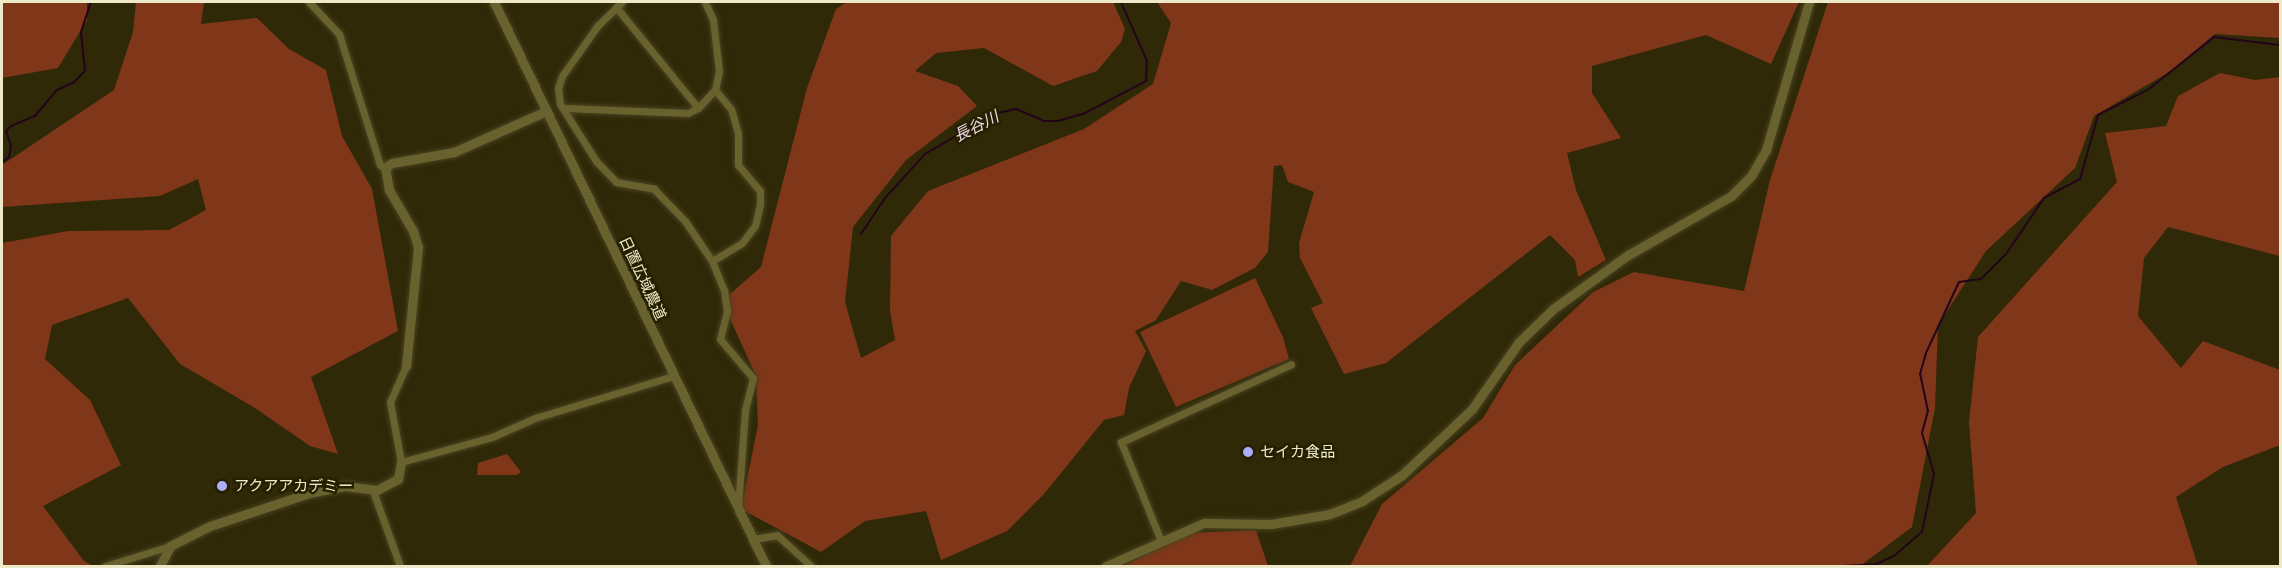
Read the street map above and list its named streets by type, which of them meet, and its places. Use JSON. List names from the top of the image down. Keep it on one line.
{"streets":{"street":["日置広域農道"]},"water":["長谷川"],"places":["セイカ食品","アクアアカデミー"]}
